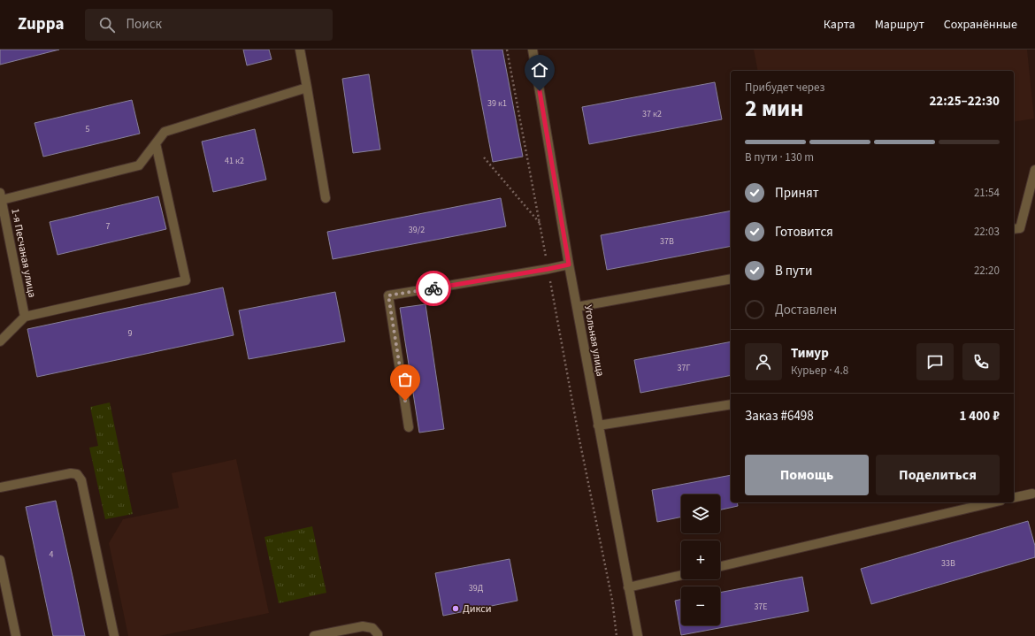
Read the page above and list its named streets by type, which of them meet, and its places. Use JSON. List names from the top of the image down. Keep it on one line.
{"streets":{"street":["1-я Песчаная улица","Угольная улица"]},"places":["Дикси"],"house_numbers":["39 к1","37 к2","5","41 к2","7","39/2","37В","9","37Г","4","33В","39Д","37Е"],"page":{"header":"Zuppa","search":"Поиск","nav":["Карта","Маршрут","Сохранённые"],"heading":["2 мин","Прибудет через","22:25–22:30"],"panel":["Тимур","Курьер · 4.8","Заказ #6498","1 400 ₽"],"bar":"В пути · 130 m","list":[["Принят","21:54"],["Готовится","22:03"],["В пути","22:20"],"Доставлен"],"buttons":["Помощь","Поделиться"],"map_buttons":["+","−"]}}
